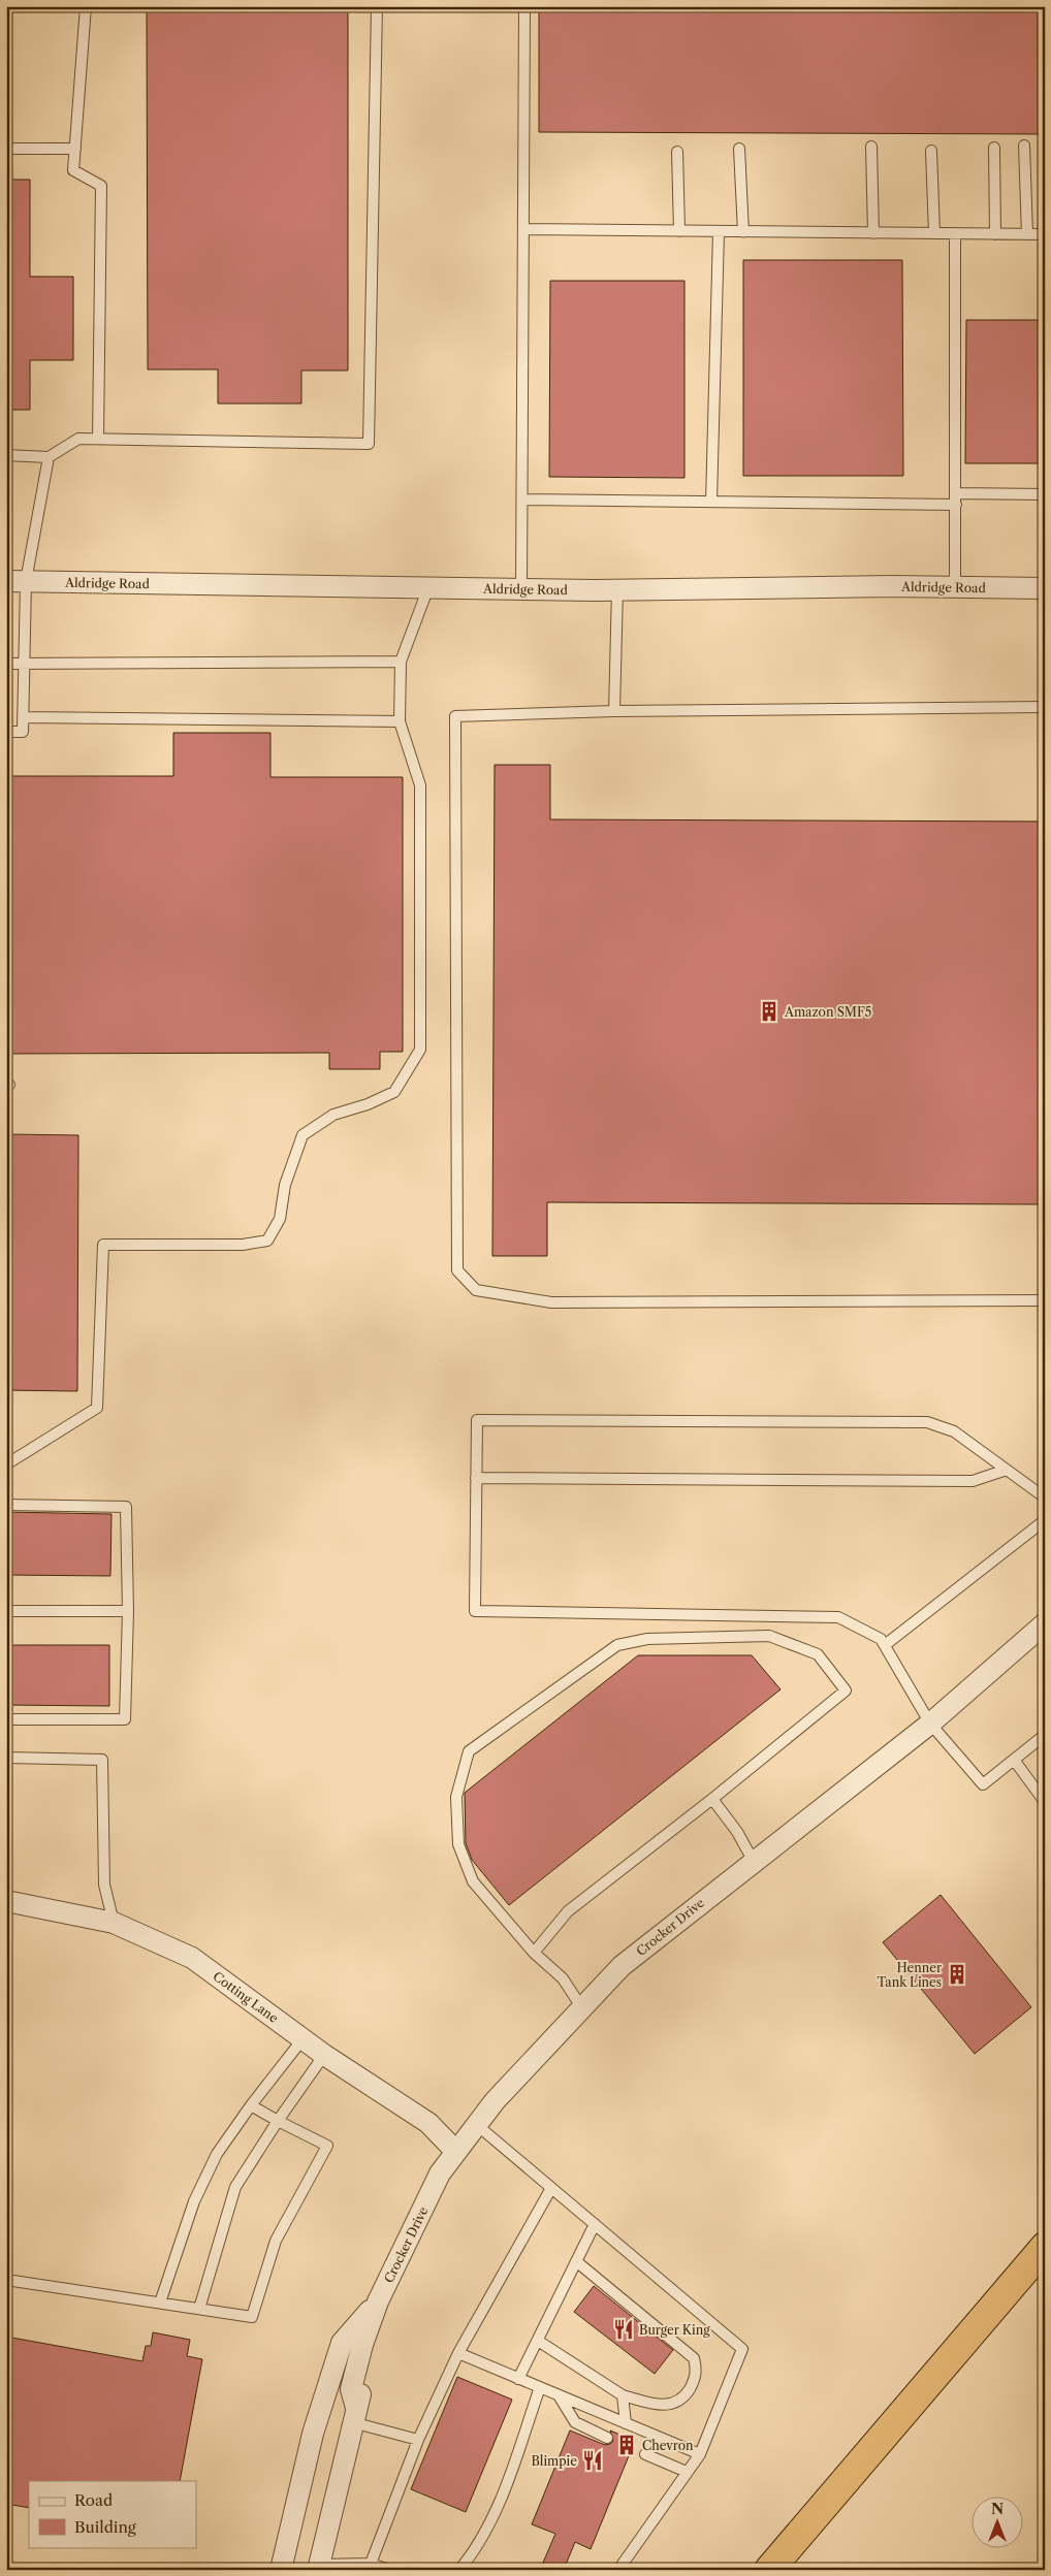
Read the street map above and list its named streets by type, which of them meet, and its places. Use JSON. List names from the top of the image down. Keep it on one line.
{"streets":{"street":["Aldridge Road","Crocker Drive","Cotting Lane"]},"crossings":[["Crocker Drive","Cotting Lane"]],"places":{"building":["Amazon SMF5","Henner Tank Lines","Chevron"],"restaurant":["Burger King","Blimpie"]},"legend":["Road","Building"],"north":"top"}
